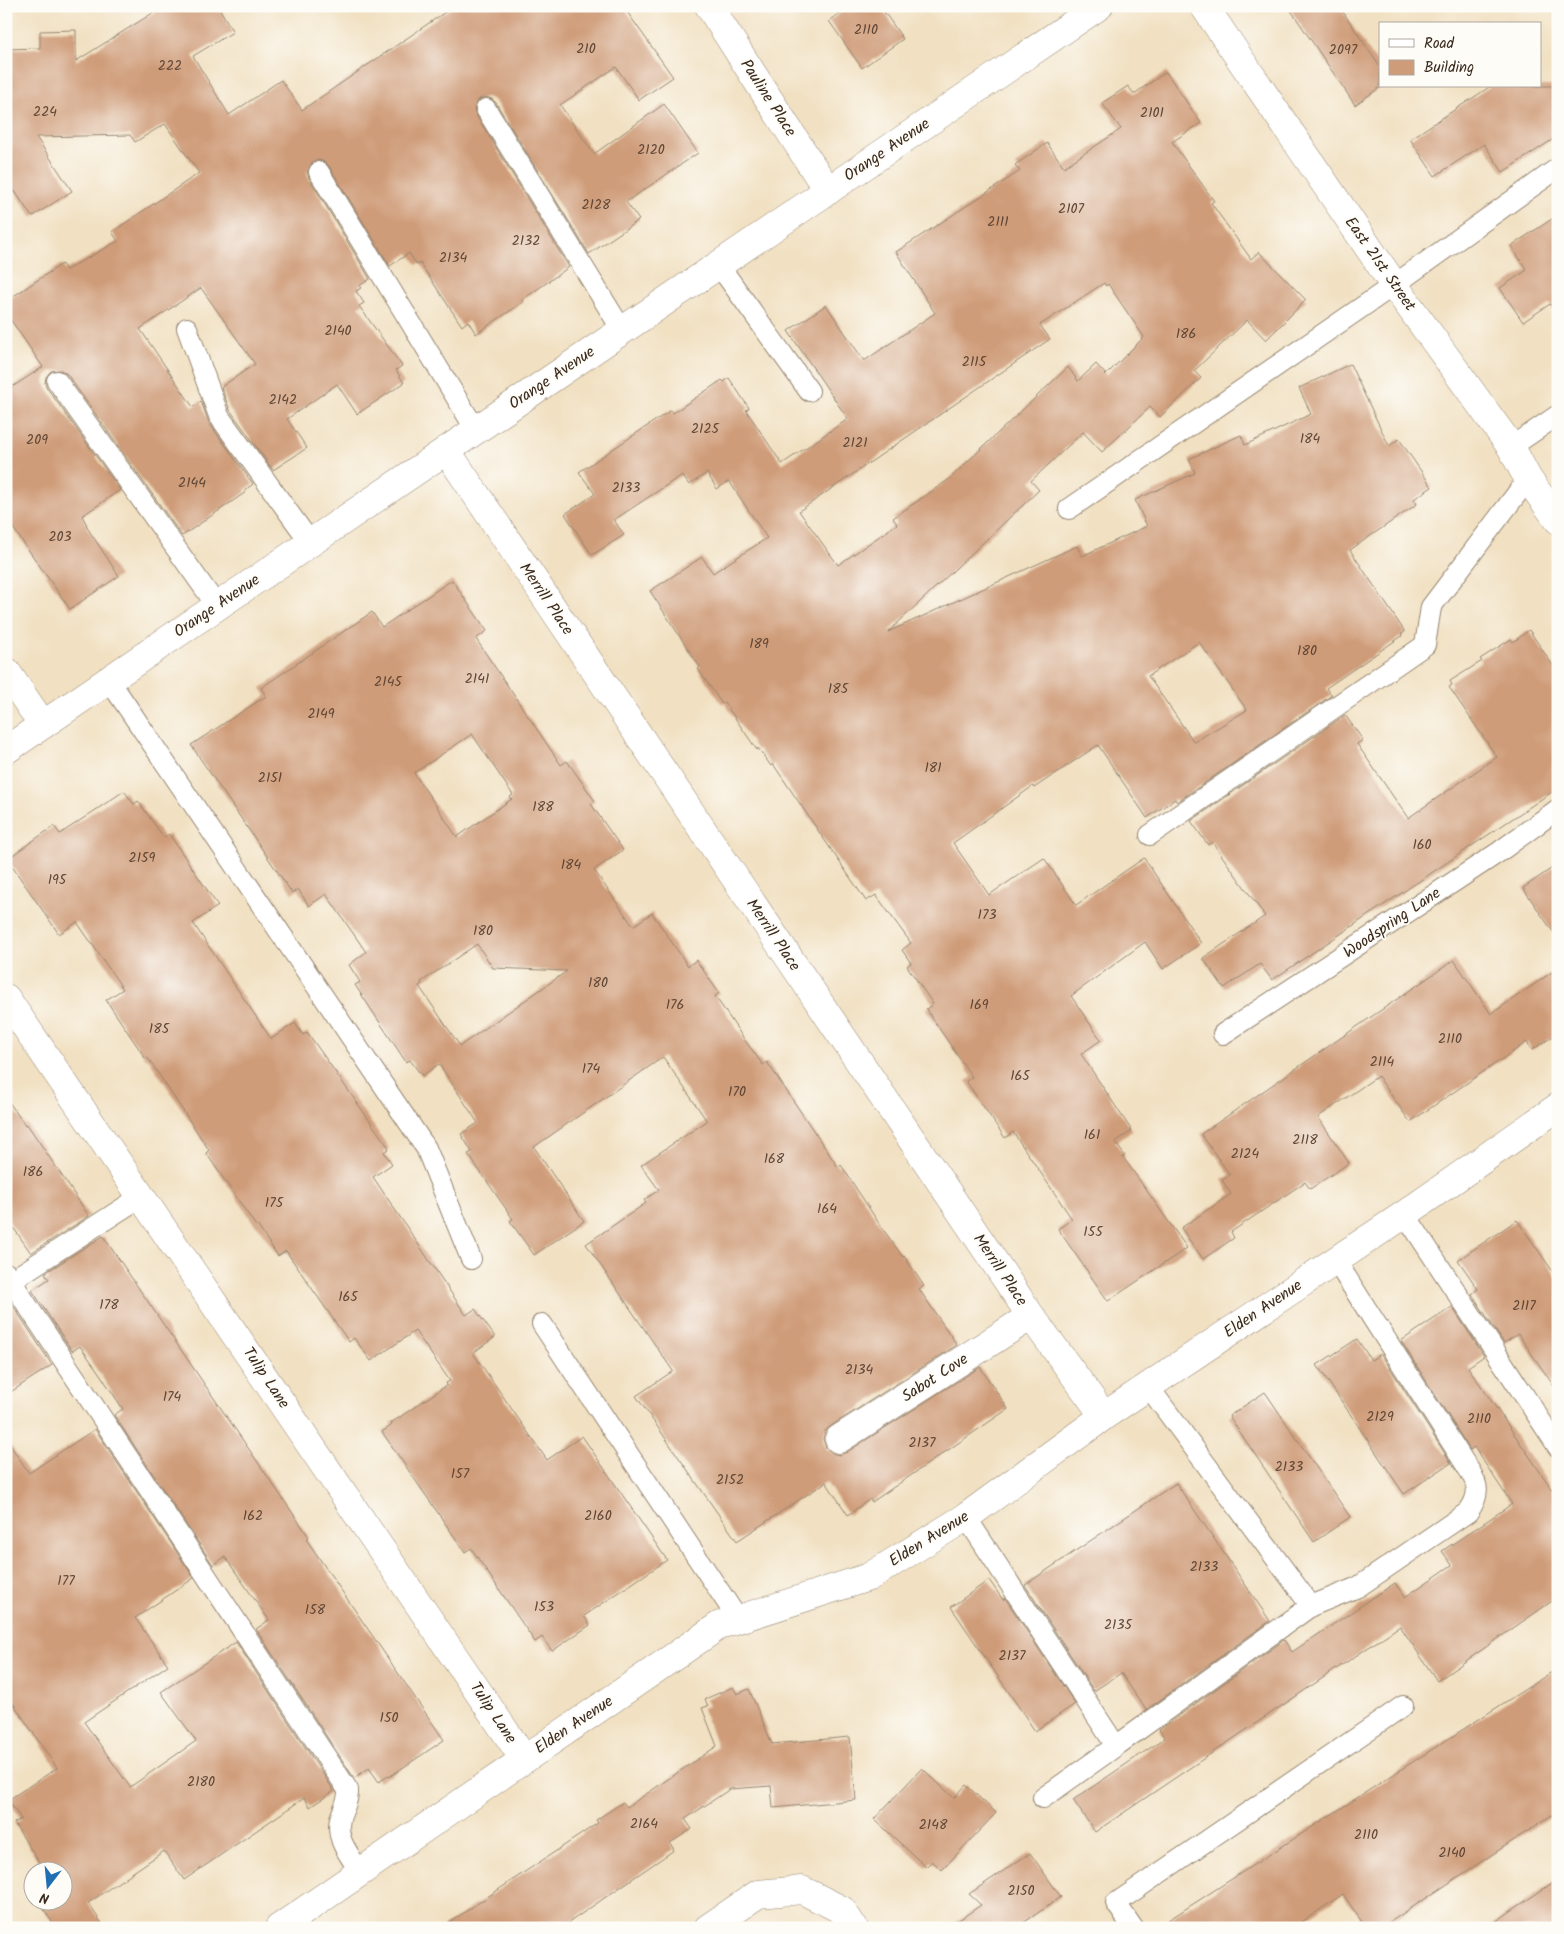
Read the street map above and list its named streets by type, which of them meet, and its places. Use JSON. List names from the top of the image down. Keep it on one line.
{"streets":{"street":["Pauline Place","Orange Avenue","East 21st Street","Merrill Place","Elden Avenue","Tulip Lane","Sabot Cove"],"lane":["Woodspring Lane"]},"crossings":[["Pauline Place","Orange Avenue"],["Orange Avenue","Merrill Place"],["Merrill Place","Elden Avenue"],["Merrill Place","Sabot Cove"],["Elden Avenue","Tulip Lane"]],"house_numbers":["2110","210","2097","222","224","2101","2120","2128","2107","2111","2132","2134","2140","186","2115","2142","2125","184","209","2121","2144","2133","203","189","180","2141","2145","185","2149","181","2151","188","160","2159","184","195","173","180","180","176","169","185","2110","2114","174","165","170","161","2118","2124","168","186","175","164","155","165","178","2117","2134","174","2129","2110","2137","2133","157","2152","162","2160","2133","177","153","158","2135","2137","150","2180","2164","2148","2110","2140","2150"],"legend":["Road","Building"],"north":"bottom"}
